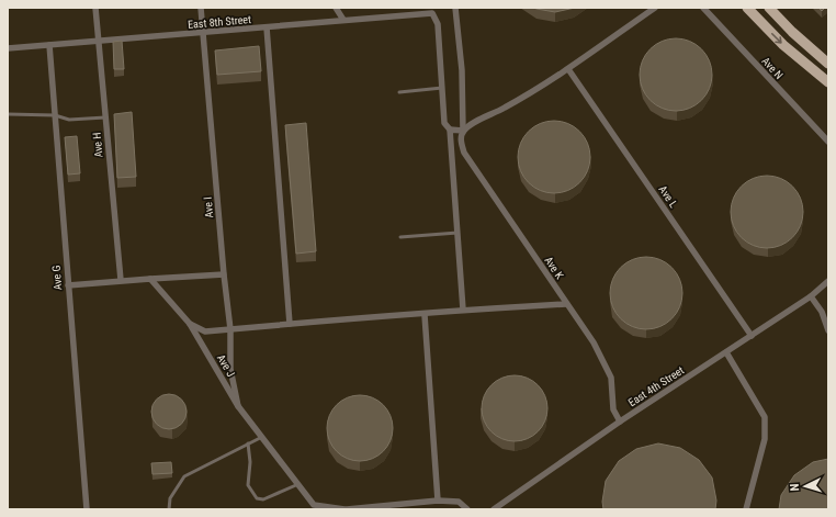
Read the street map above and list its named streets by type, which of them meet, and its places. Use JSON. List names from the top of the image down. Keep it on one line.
{"streets":{"street":["East 8th Street","Ave N","Ave H","Ave L","Ave I","Ave K","Ave G","Ave J","East 4th Street"]},"crossings":[["East 8th Street","Ave H"],["East 8th Street","Ave I"],["East 8th Street","Ave G"],["Ave L","East 4th Street"],["Ave I","Ave J"],["Ave K","East 4th Street"]],"north":"left"}
